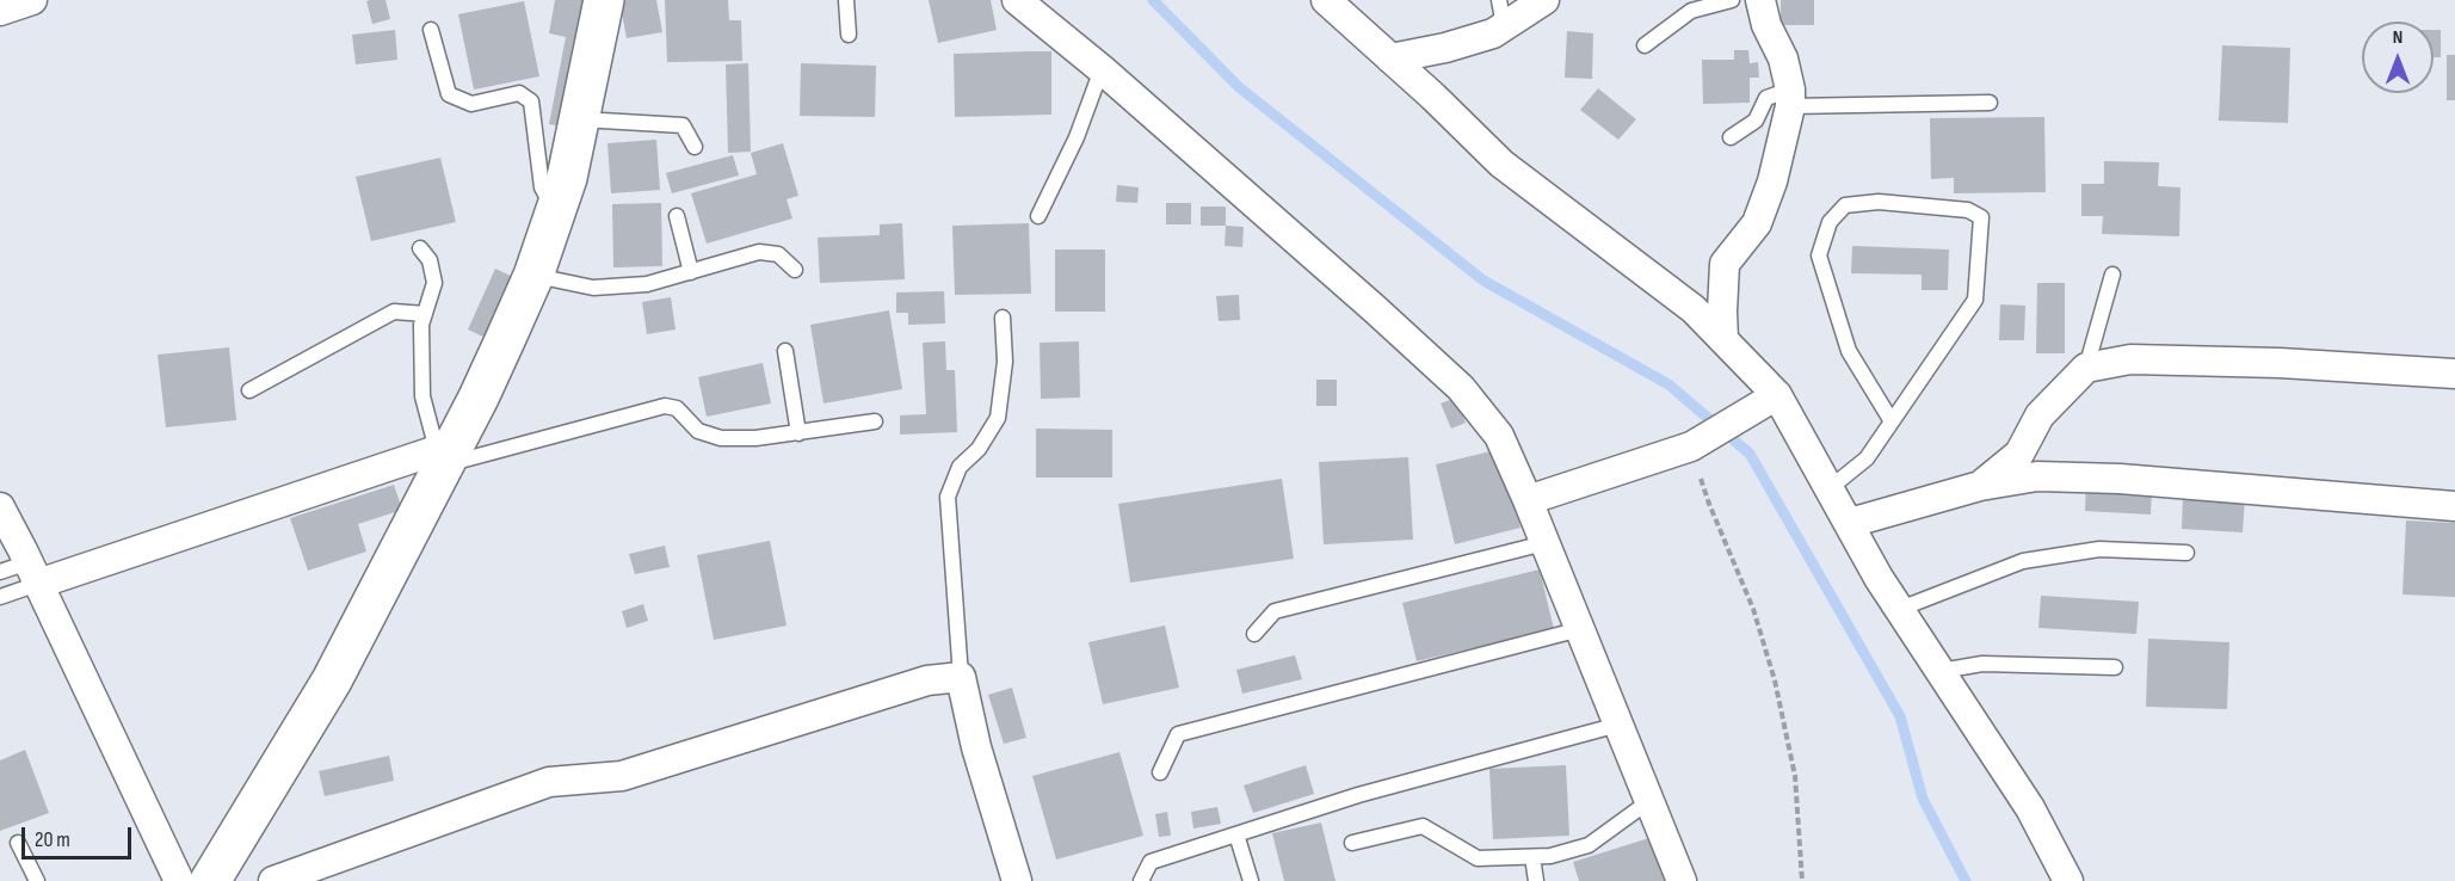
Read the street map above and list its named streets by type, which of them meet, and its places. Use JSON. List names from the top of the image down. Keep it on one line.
{"scale_bar":"20 m","north":"top"}
